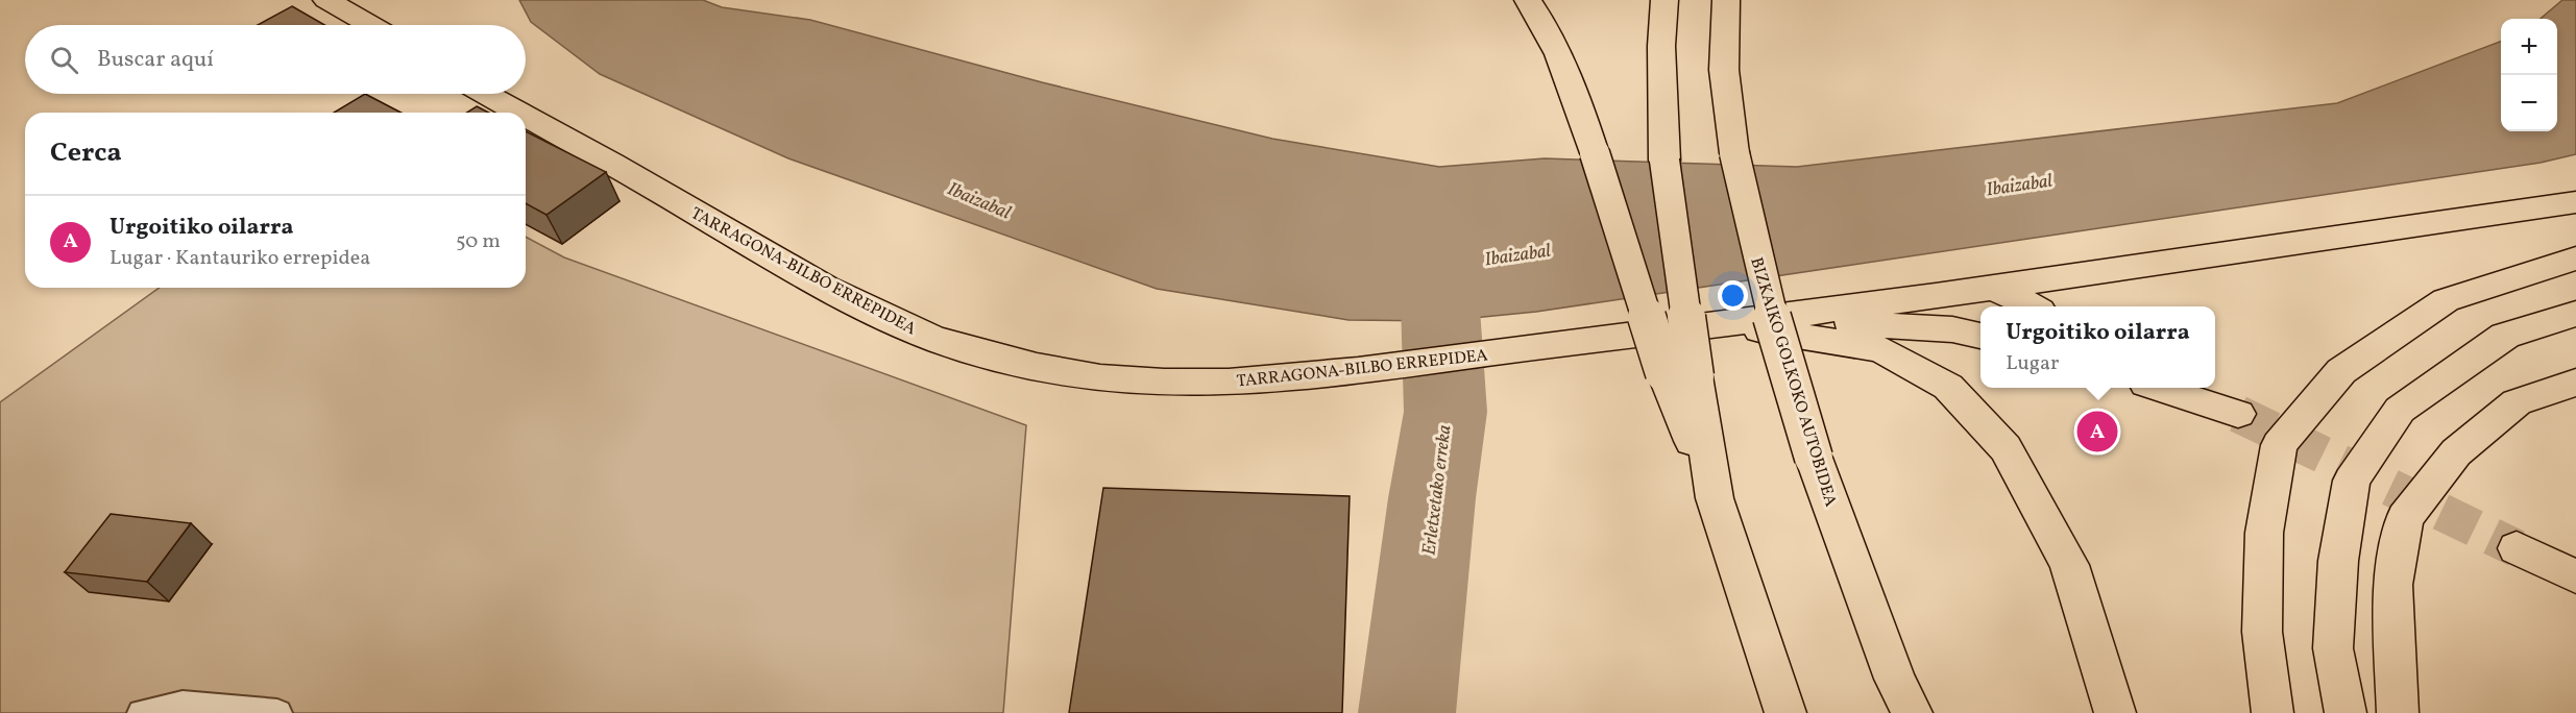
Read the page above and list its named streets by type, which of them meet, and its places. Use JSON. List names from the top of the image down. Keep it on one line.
{"streets":{"highway":["TARRAGONA-BILBO ERREPIDEA","BIZKAIKO GOLKOKO AUTOBIDEA"]},"water":["Ibaizabal","Erletxetako erreka"],"page":{"map_buttons":["+","−"],"search":"Buscar aquí","heading":"Cerca","list":[{"mark":"A","name":"Urgoitiko oilarra","note":"Lugar · Kantauriko errepidea","value":"50 m"}],"popup":["Urgoitiko oilarra","Lugar"],"pins":"A"}}
